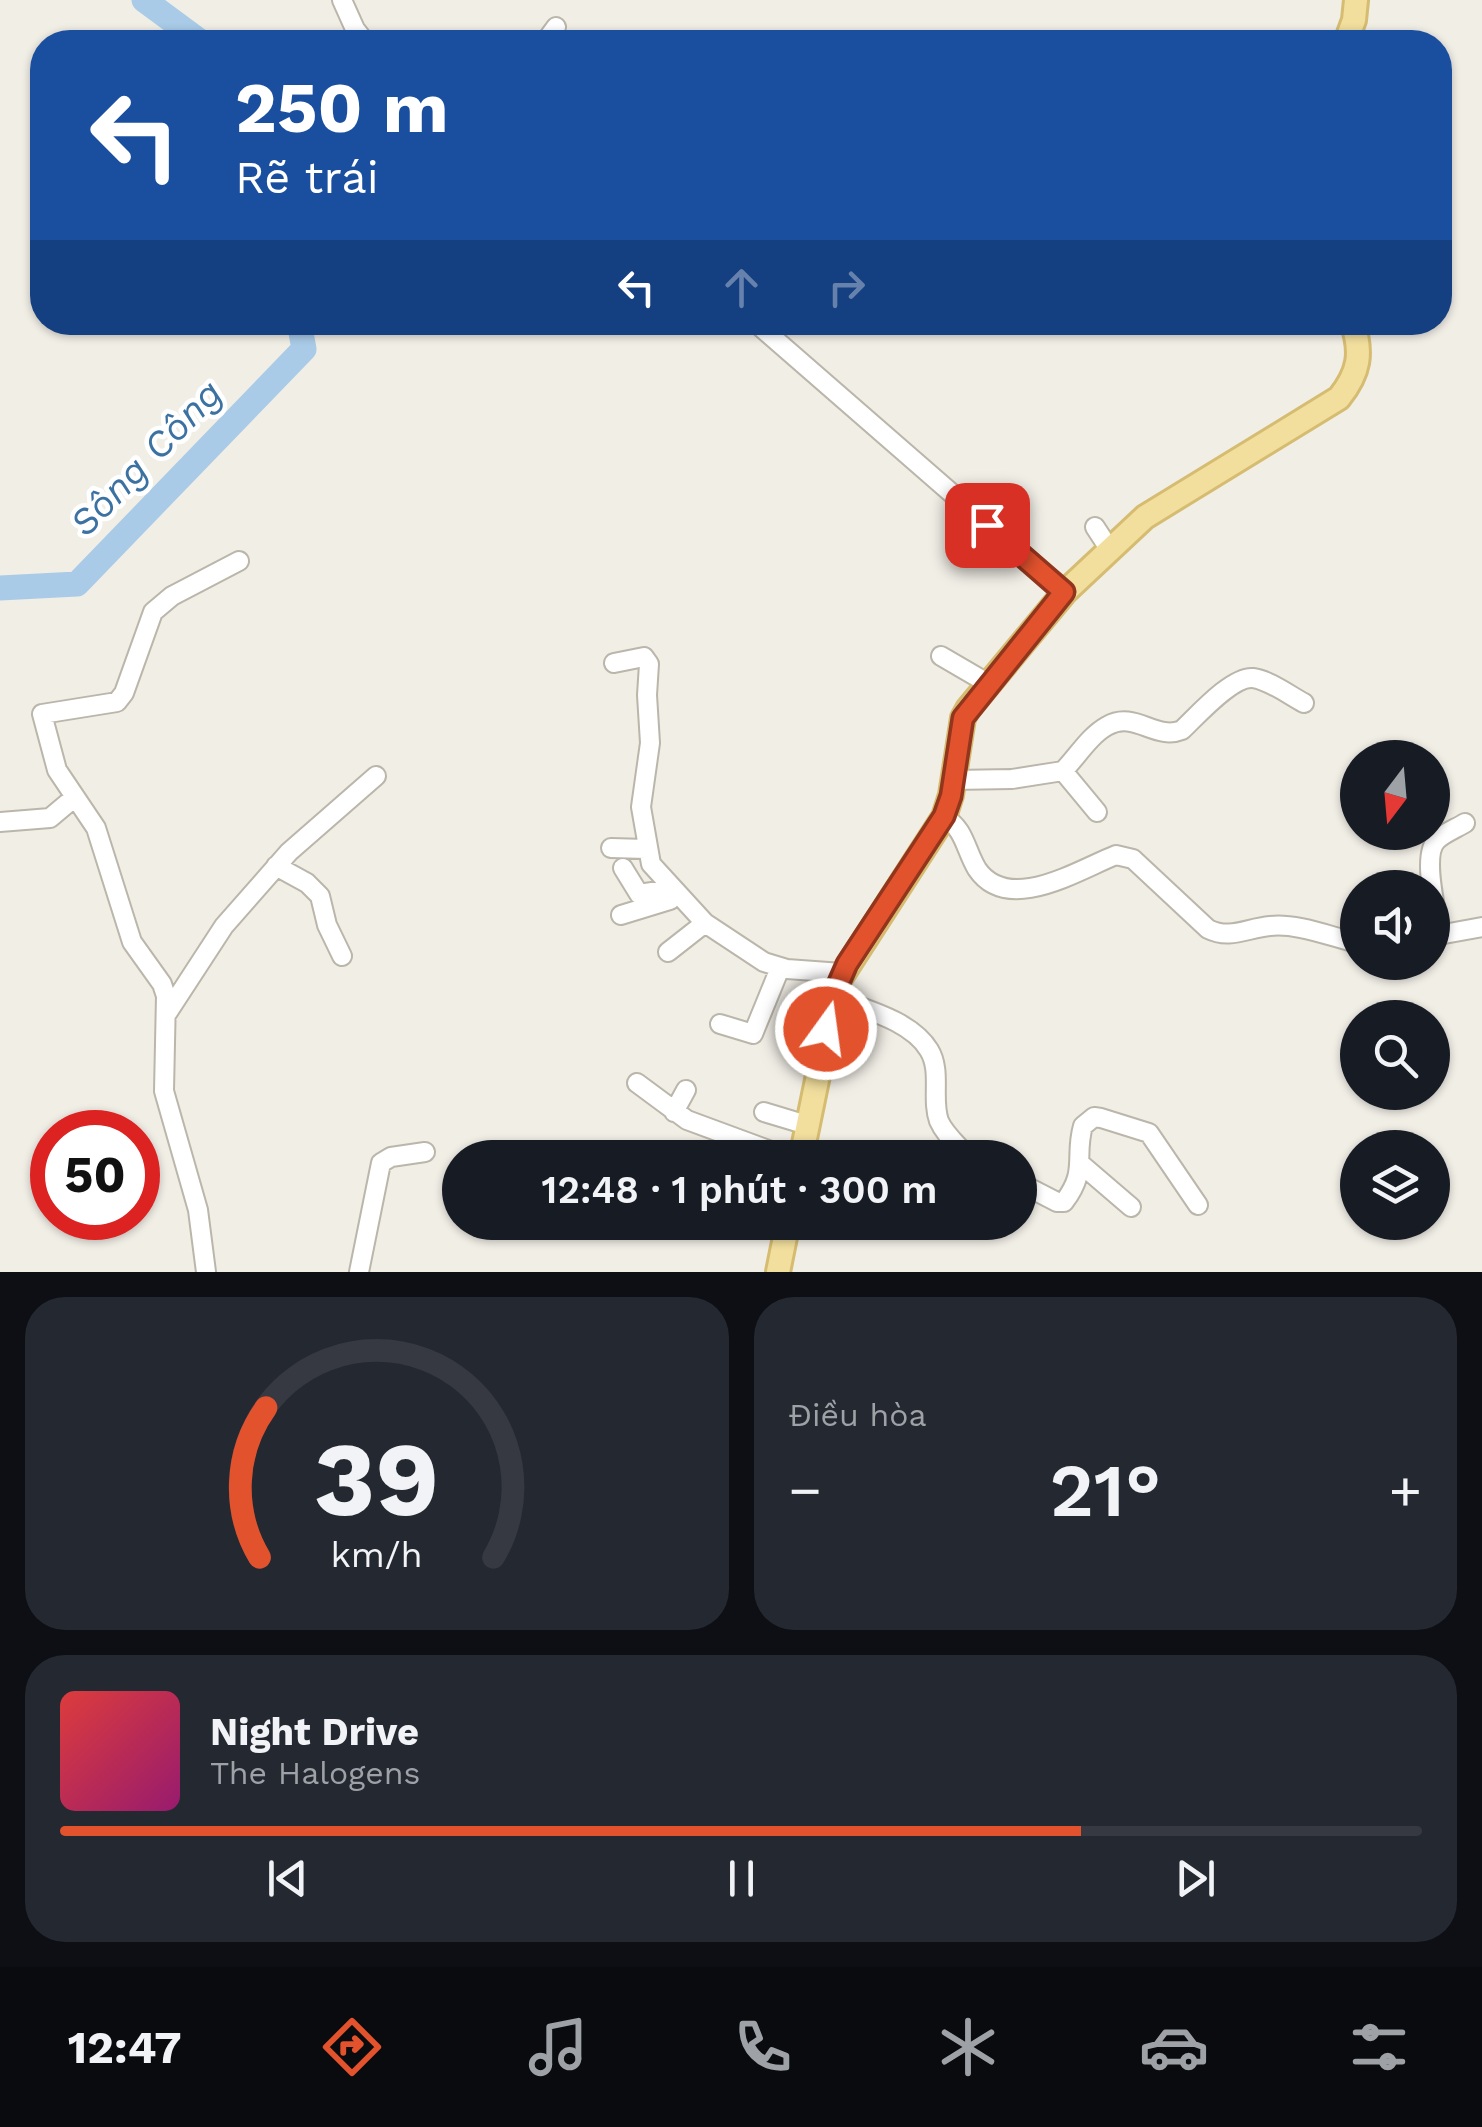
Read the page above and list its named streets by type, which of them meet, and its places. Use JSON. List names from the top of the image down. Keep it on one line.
{"water":["Sông Công"],"north":"bottom","page":{"turn":["250 m","Rẽ trái"],"limit":"50","trip":"12:48 · 1 phút · 300 m","tile":"Điều hòa","heat":["−","21°","+"],"song":["Night Drive","The Halogens"],"tabs":"12:47","gauge":["39","km/h"]}}
